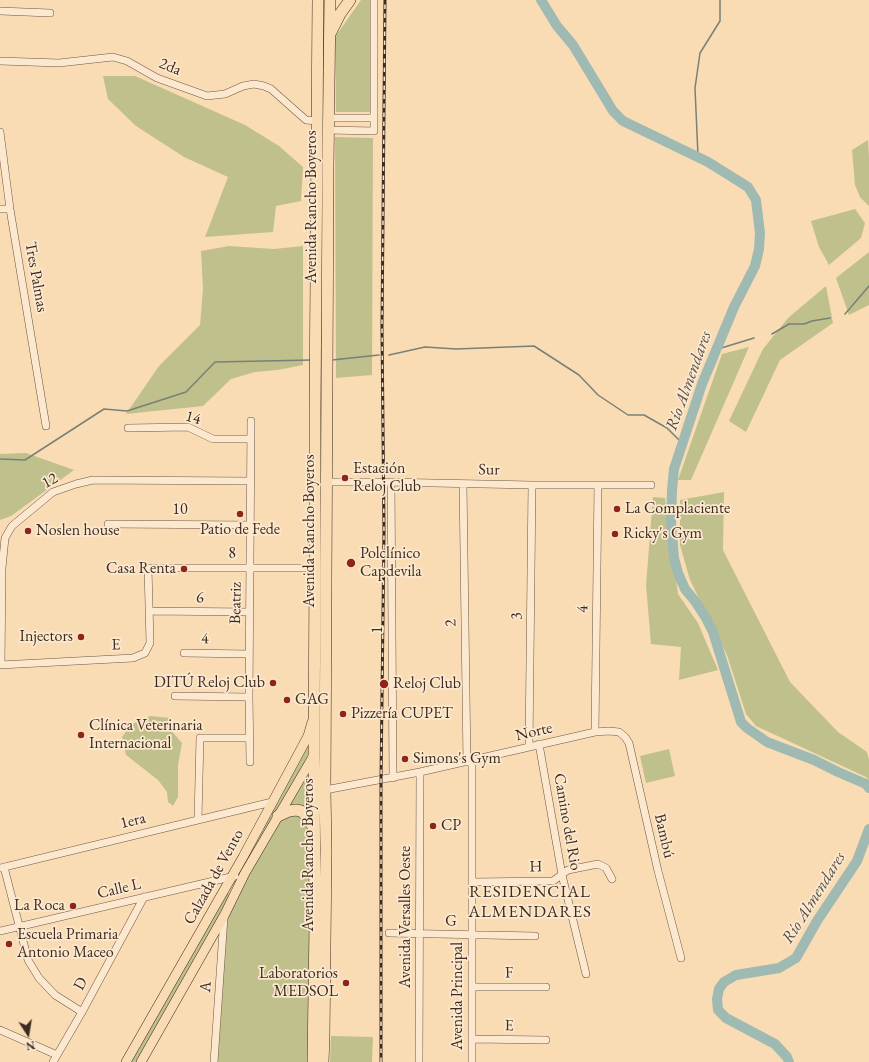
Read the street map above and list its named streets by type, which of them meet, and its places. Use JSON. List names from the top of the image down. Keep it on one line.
{"streets":{"highway":["Avenida Rancho Boyeros"],"main road":["Calzada de Vento"],"street":["2da","Tres Palmas","14","Sur","12","10","8","6","Beatriz","4","3","2","1","E","Norte","1era","Camino del Rio","Bambú","H","Calle L","Avenida Versalles Oeste","G","F","D","A","Avenida Principal"]},"crossings":[["2da","Avenida Rancho Boyeros"],["Avenida Rancho Boyeros","Sur"],["Avenida Rancho Boyeros","8"],["Avenida Rancho Boyeros","Norte"],["Avenida Rancho Boyeros","Calzada de Vento"],["14","Beatriz"],["Sur","4"],["Sur","3"],["Sur","2"],["Sur","1"],["12","Beatriz"],["12","E"],["10","Beatriz"],["8","Beatriz"],["8","E"],["6","Beatriz"],["6","E"],["Beatriz","4"],["4","Norte"],["3","Norte"],["2","Norte"],["2","Avenida Principal"],["1","Norte"],["E","Avenida Principal"],["Norte","Camino del Rio"],["Norte","Bambú"],["Norte","Avenida Versalles Oeste"],["Norte","Avenida Principal"],["1era","Calzada de Vento"],["Camino del Rio","H"],["H","Avenida Principal"],["Calzada de Vento","Calle L"],["Calzada de Vento","A"],["Calle L","D"],["Avenida Versalles Oeste","G"],["G","Avenida Principal"],["F","Avenida Principal"]],"districts":["RESIDENCIAL ALMENDARES"],"water":["Río Almendares"],"places":["Estación Reloj Club","La Complaciente","Patio de Fede","Noslen house","Ricky's Gym","Polclínico Capdevila","Casa Renta","Injectors","DITÚ Reloj Club","Reloj Club","GAG","Pizzería CUPET","Clínica Veterinaria Internacional","Simons's Gym","CP","La Roca","Escuela Primaria Antonio Maceo","Laboratorios MEDSOL"],"north":"bottom"}
